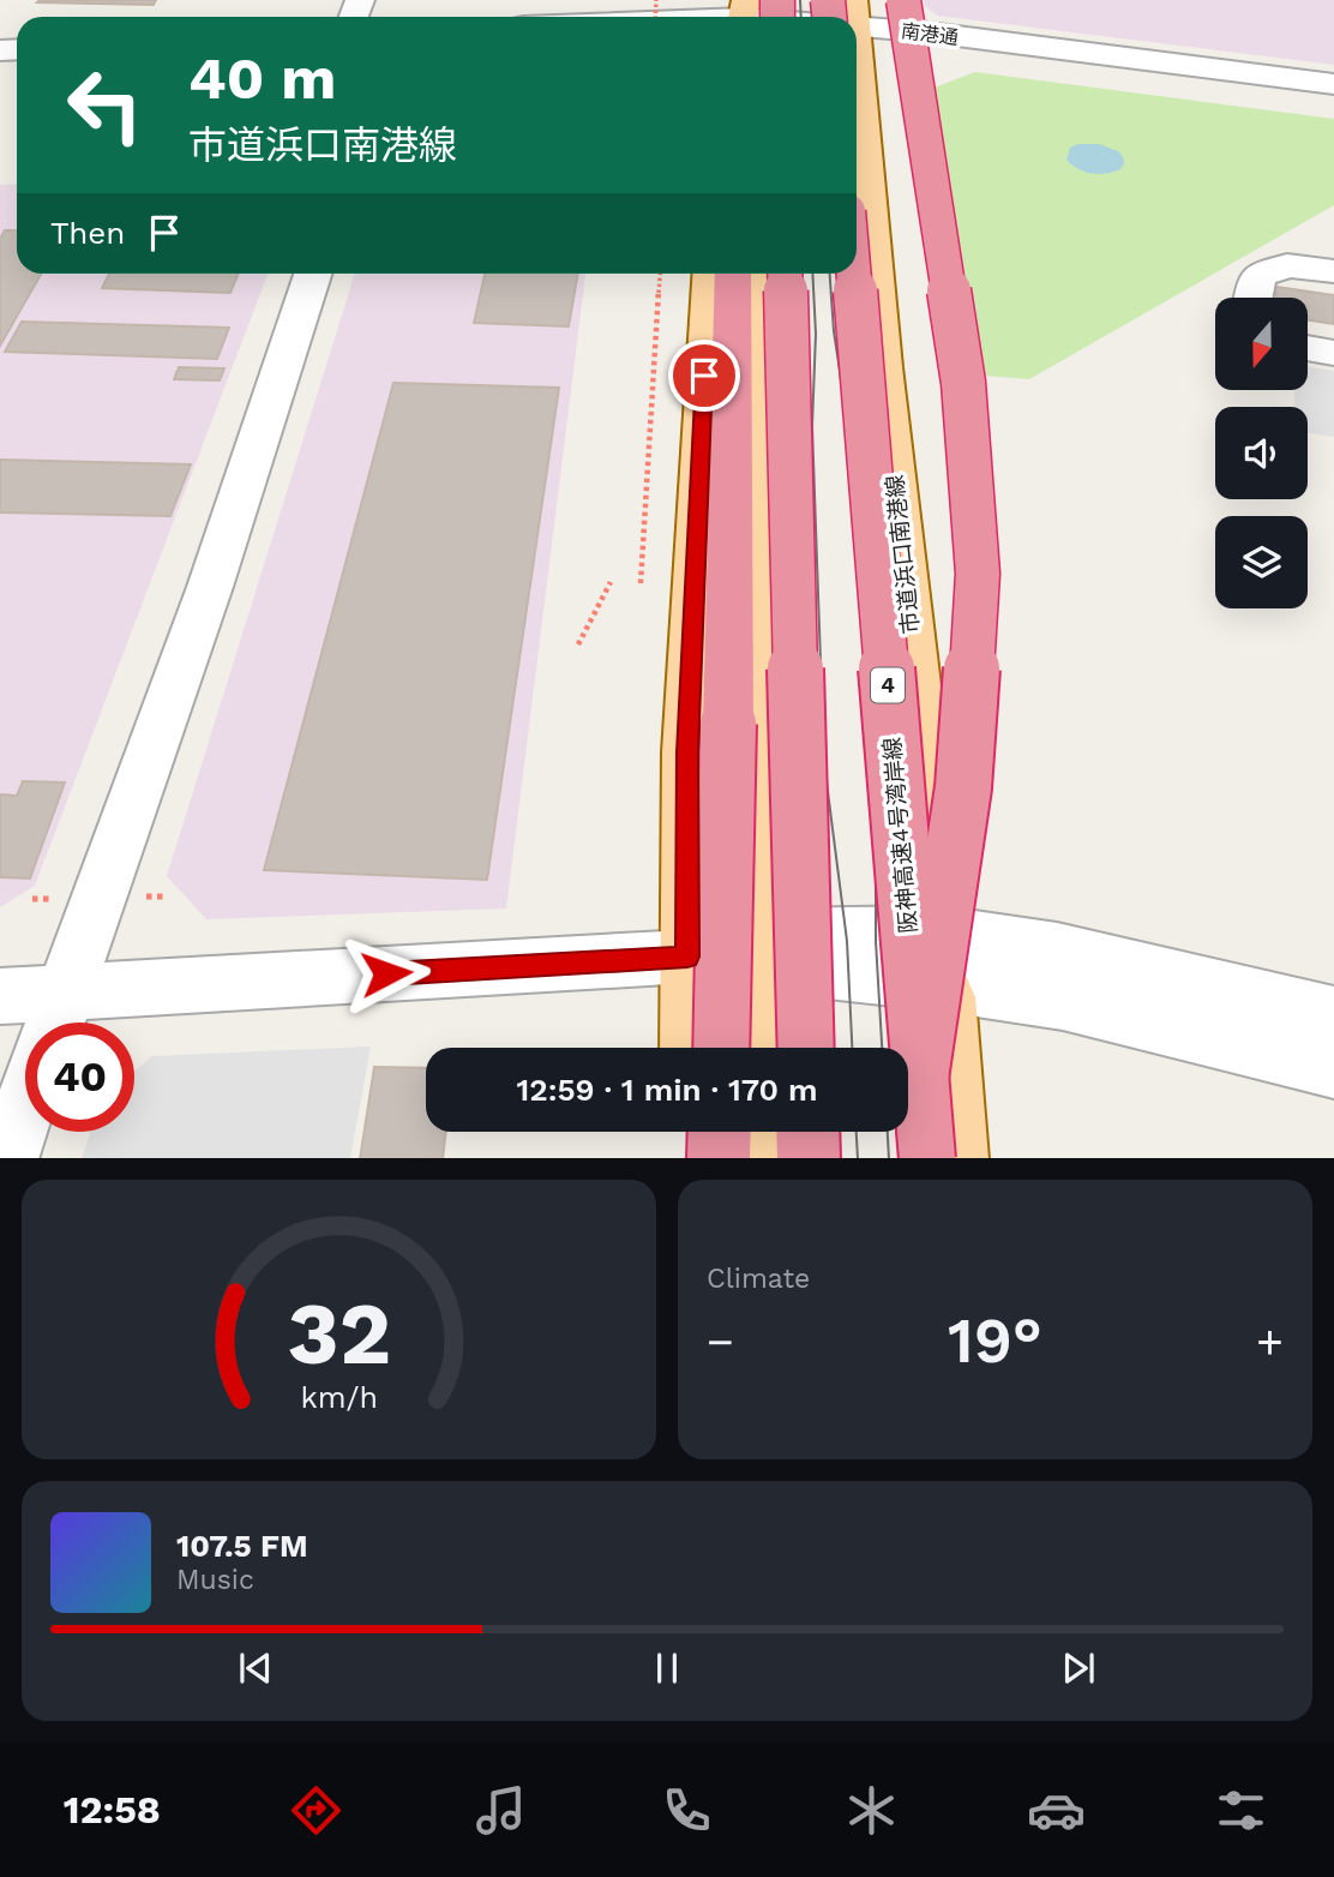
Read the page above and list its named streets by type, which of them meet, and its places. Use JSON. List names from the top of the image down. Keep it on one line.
{"streets":{"highway":["4","阪神高速4号湾岸線"],"main road":["市道浜口南港線"],"street":["南港通"]},"north":"bottom","page":{"turn":["40 m","市道浜口南港線"],"then":"Then","limit":"40","trip":"12:59 · 1 min · 170 m","tile":"Climate","heat":["−","19°","+"],"song":["107.5 FM","Music"],"tabs":"12:58","gauge":["32","km/h"]}}
